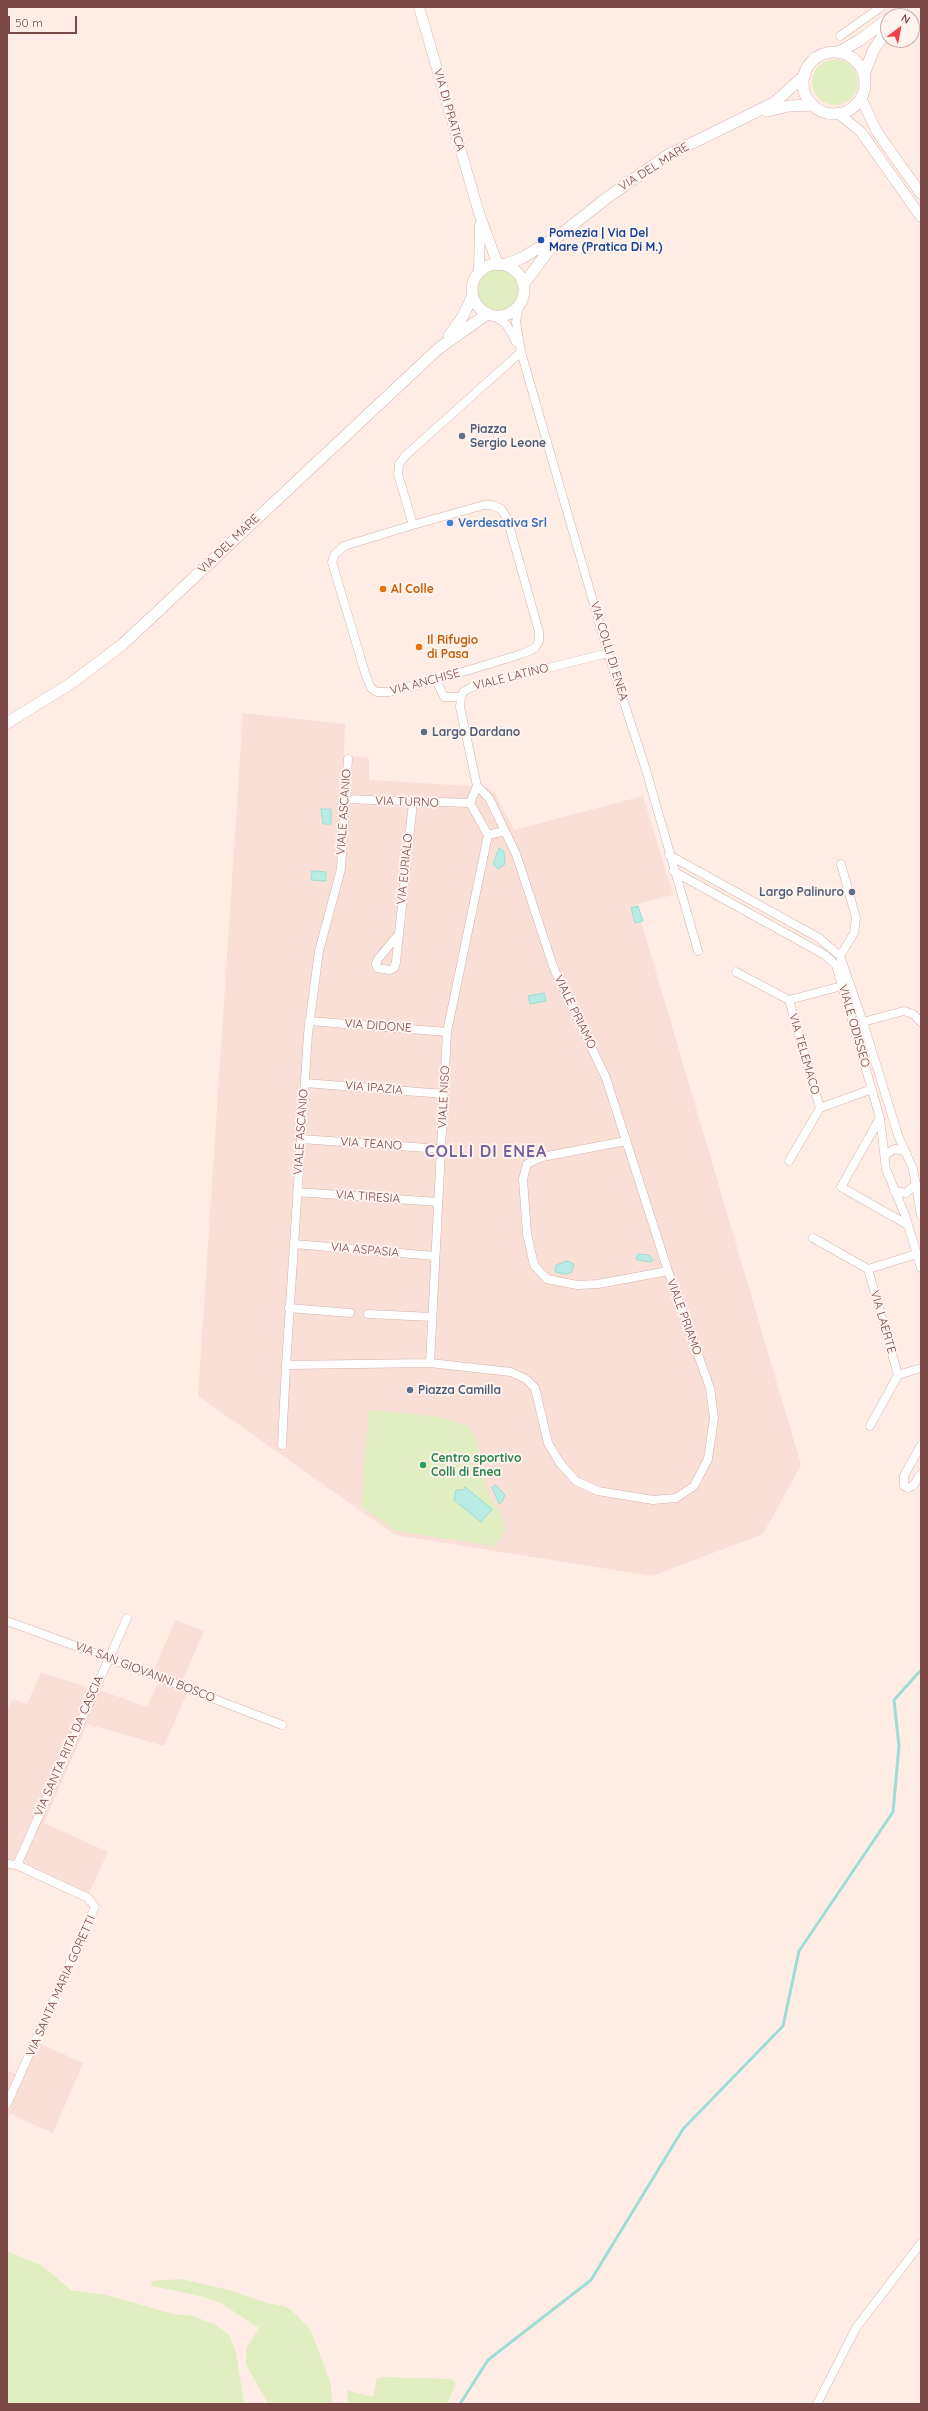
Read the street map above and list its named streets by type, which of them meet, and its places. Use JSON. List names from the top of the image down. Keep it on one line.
{"streets":{"main road":["VIA DEL MARE"],"street":["VIA DI PRATICA","VIA COLLI DI ENEA","VIALE LATINO","VIA ANCHISE","VIA TURNO","VIALE ASCANIO","VIA EURIALO","VIALE PRIAMO","VIA DIDONE","VIALE ODISSEO","VIA TELEMACO","VIA IPAZIA","VIALE NISO","VIA TEANO","VIA TIRESIA","VIA ASPASIA","VIA LAERTE","VIA SAN GIOVANNI BOSCO","VIA SANTA RITA DA CASCIA","VIA SANTA MARIA GORETTI"]},"crossings":[["VIA DI PRATICA","VIA DEL MARE"],["VIA DI PRATICA","VIA COLLI DI ENEA"],["VIA DEL MARE","VIA COLLI DI ENEA"],["VIA COLLI DI ENEA","VIALE LATINO"],["VIA COLLI DI ENEA","VIALE ODISSEO"],["VIALE LATINO","VIALE PRIAMO"],["VIA TURNO","VIALE ASCANIO"],["VIA TURNO","VIA EURIALO"],["VIALE ASCANIO","VIA DIDONE"],["VIALE ASCANIO","VIA IPAZIA"],["VIALE ASCANIO","VIA TEANO"],["VIALE ASCANIO","VIA TIRESIA"],["VIALE ASCANIO","VIA ASPASIA"],["VIALE PRIAMO","VIALE NISO"],["VIA DIDONE","VIALE NISO"],["VIALE ODISSEO","VIA TELEMACO"],["VIA IPAZIA","VIALE NISO"],["VIALE NISO","VIA TEANO"],["VIALE NISO","VIA TIRESIA"],["VIALE NISO","VIA ASPASIA"],["VIA SAN GIOVANNI BOSCO","VIA SANTA RITA DA CASCIA"],["VIA SANTA RITA DA CASCIA","VIA SANTA MARIA GORETTI"]],"districts":["COLLI DI ENEA"],"places":["Pomezia | Via Del Mare (Pratica Di M.)","Piazza Sergio Leone","Verdesativa Srl","Al Colle","Il Rifugio di Pasa","Largo Dardano","Largo Palinuro","Piazza Camilla","Centro sportivo Colli di Enea"],"scale_bar":"50 m","north":"top right"}
